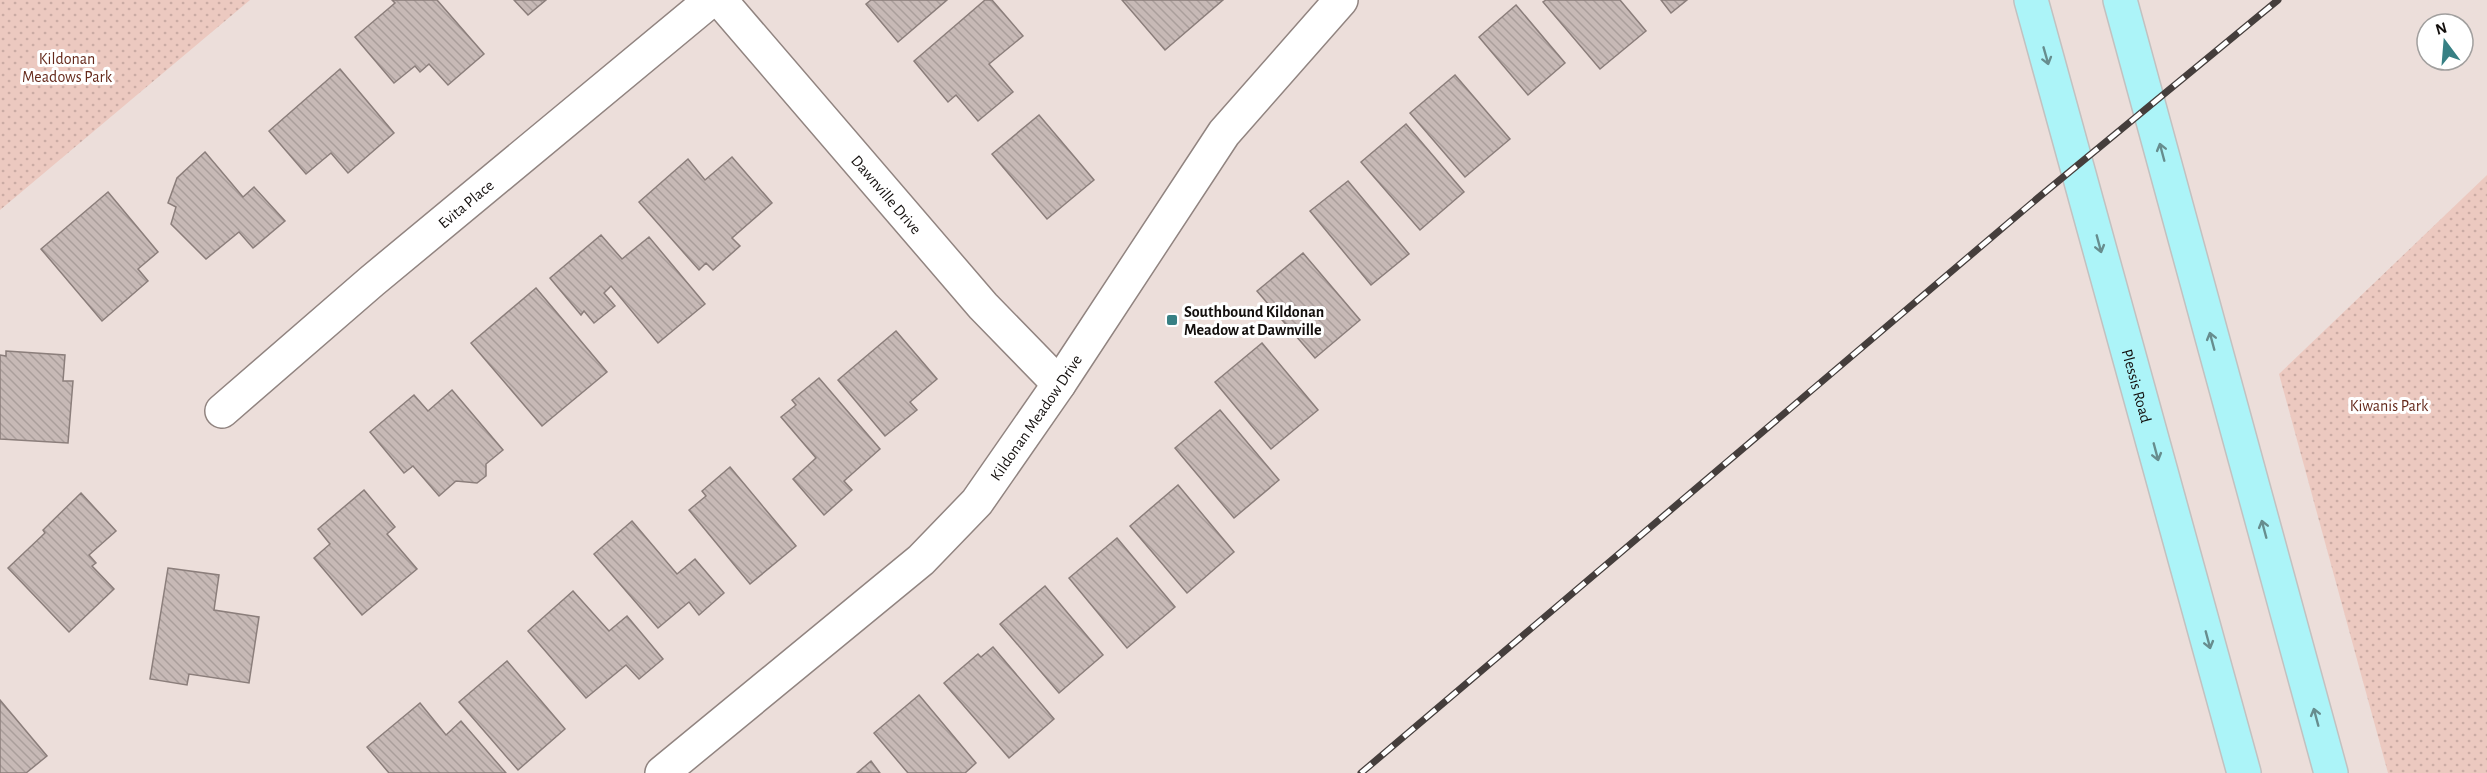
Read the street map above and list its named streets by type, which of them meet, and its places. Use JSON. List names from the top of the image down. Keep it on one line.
{"streets":{"main road":["Plessis Road"],"street":["Dawnville Drive","Evita Place","Kildonan Meadow Drive"]},"crossings":[["Dawnville Drive","Kildonan Meadow Drive"]],"parks":["Kildonan Meadows Park","Kiwanis Park"],"places":{"transit":["Southbound Kildonan Meadow at Dawnville"]},"north":"top"}
